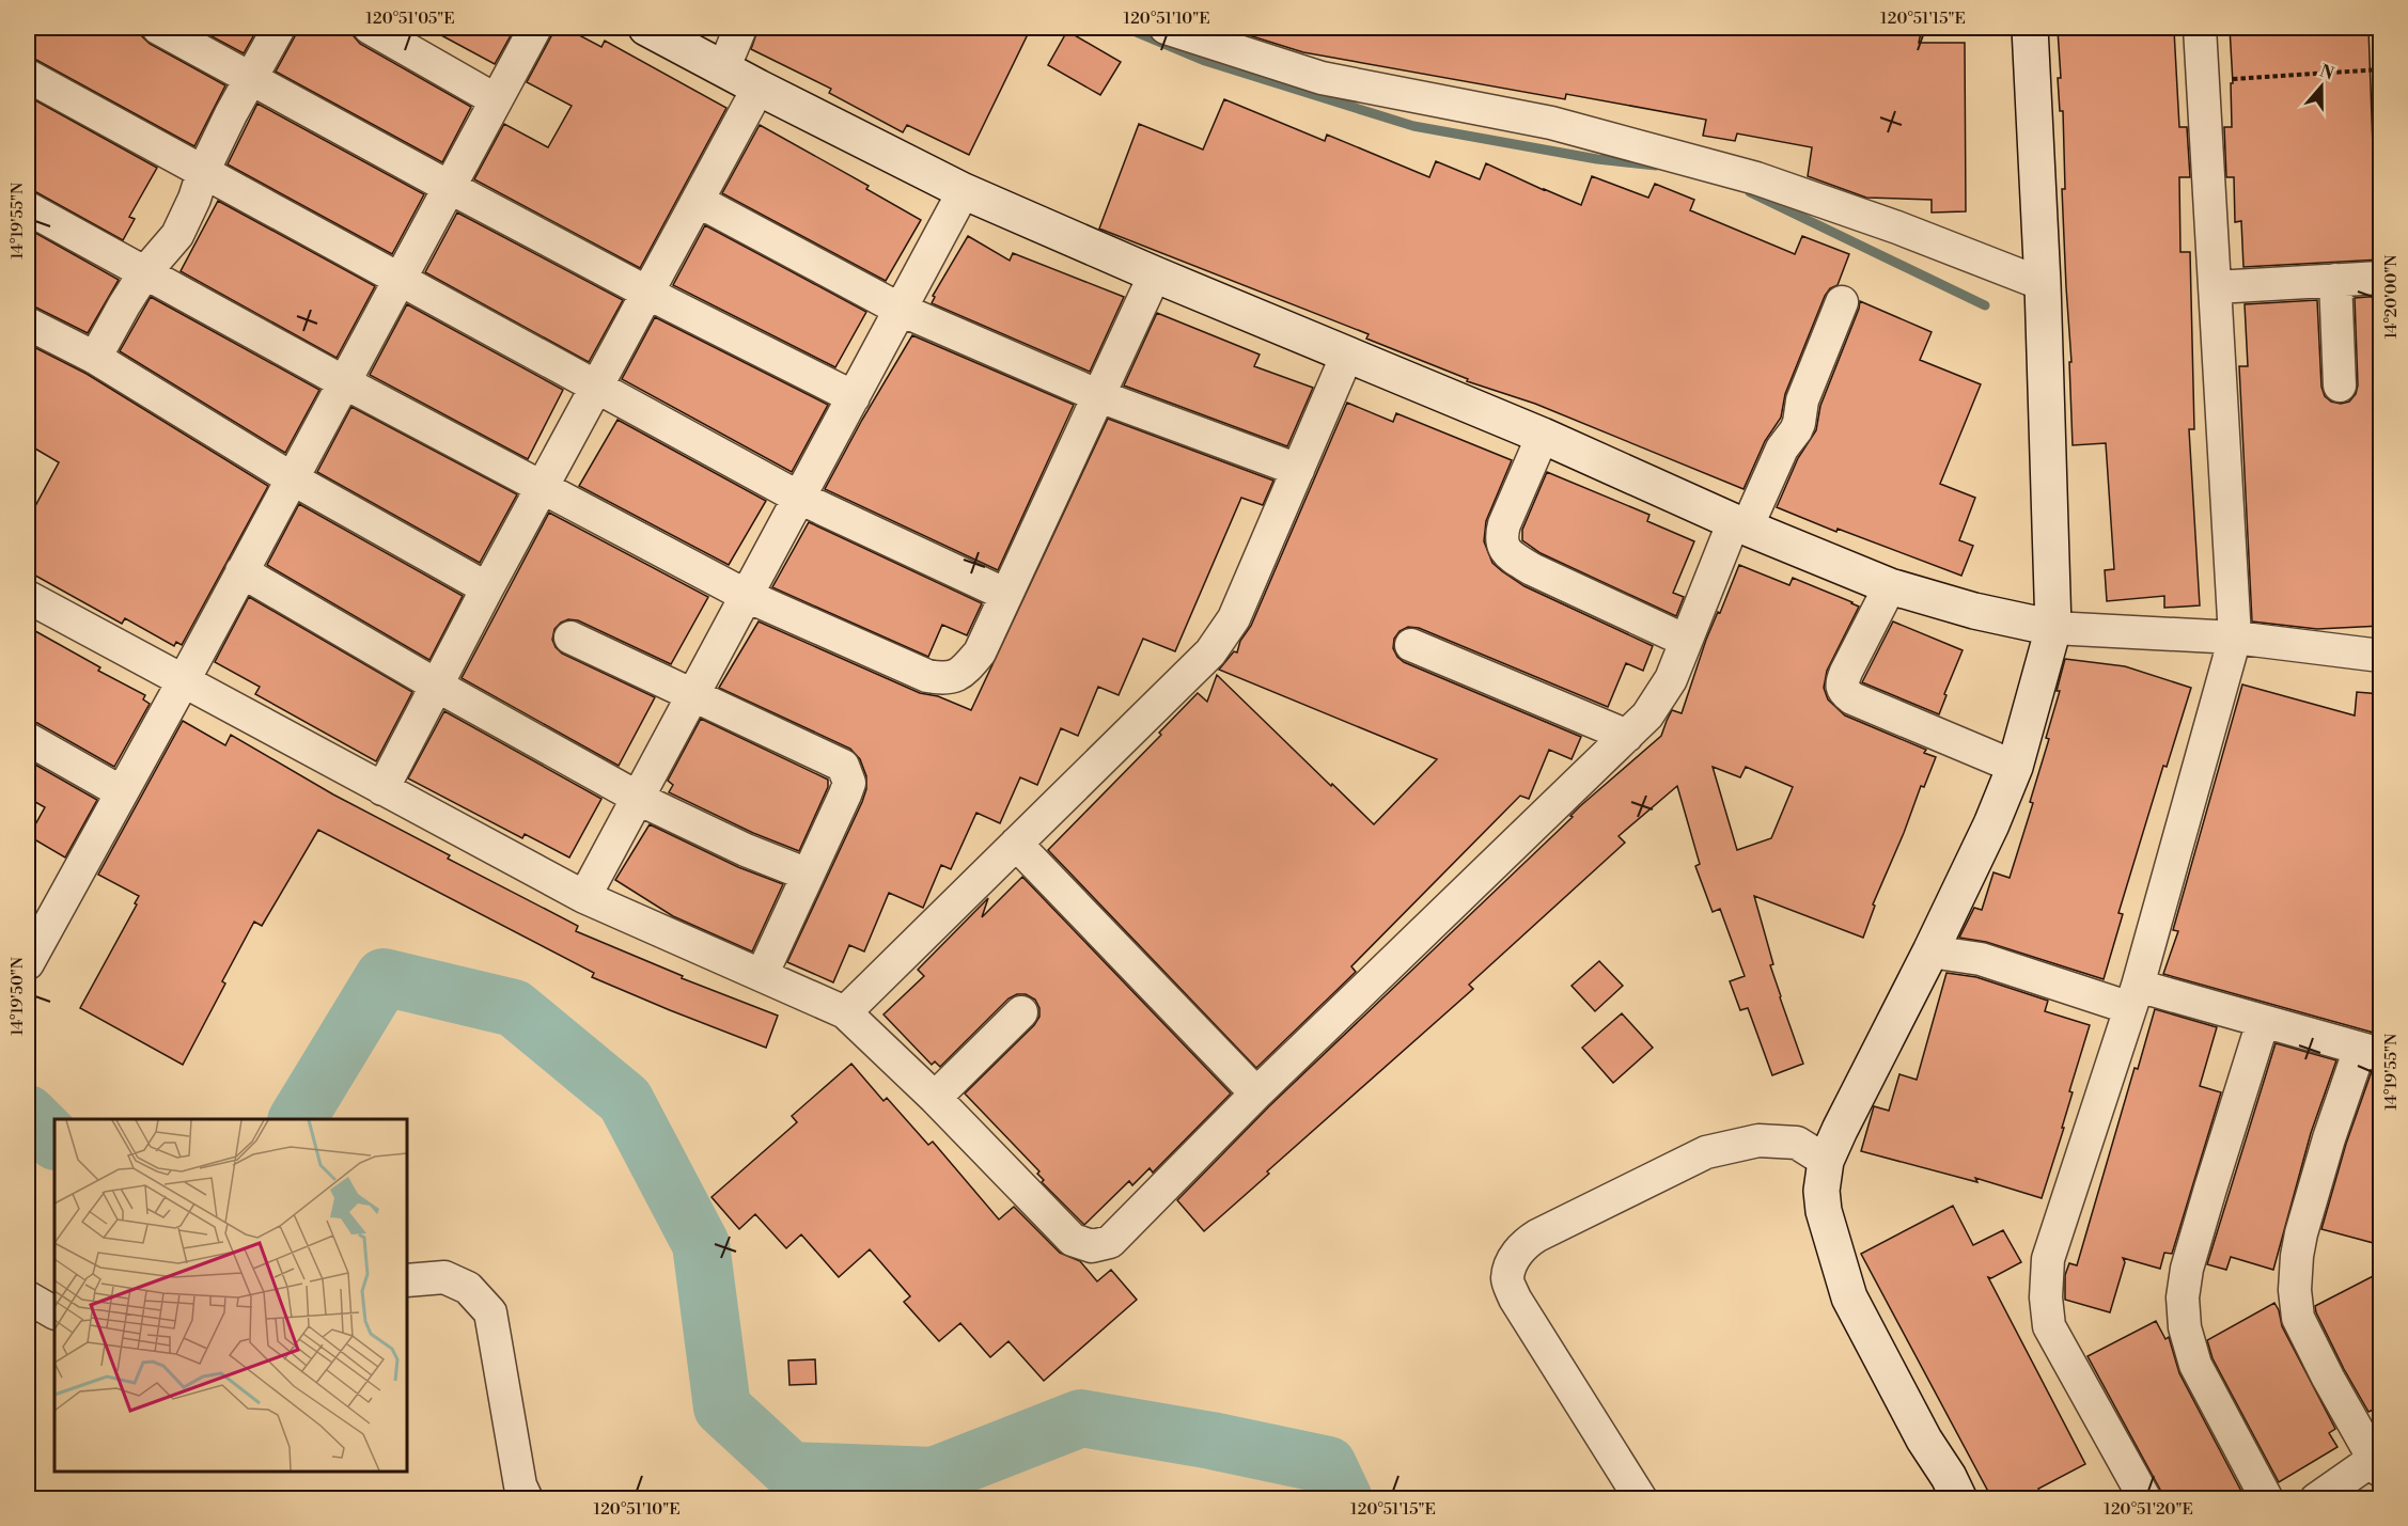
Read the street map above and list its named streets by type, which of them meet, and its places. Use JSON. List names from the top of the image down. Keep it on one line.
{"north":"top","coordinates":["120°51'05\"E","120°51'10\"E","120°51'15\"E","14°19'55\"N","14°20'00\"N","14°19'50\"N","120°51'20\"E"]}
